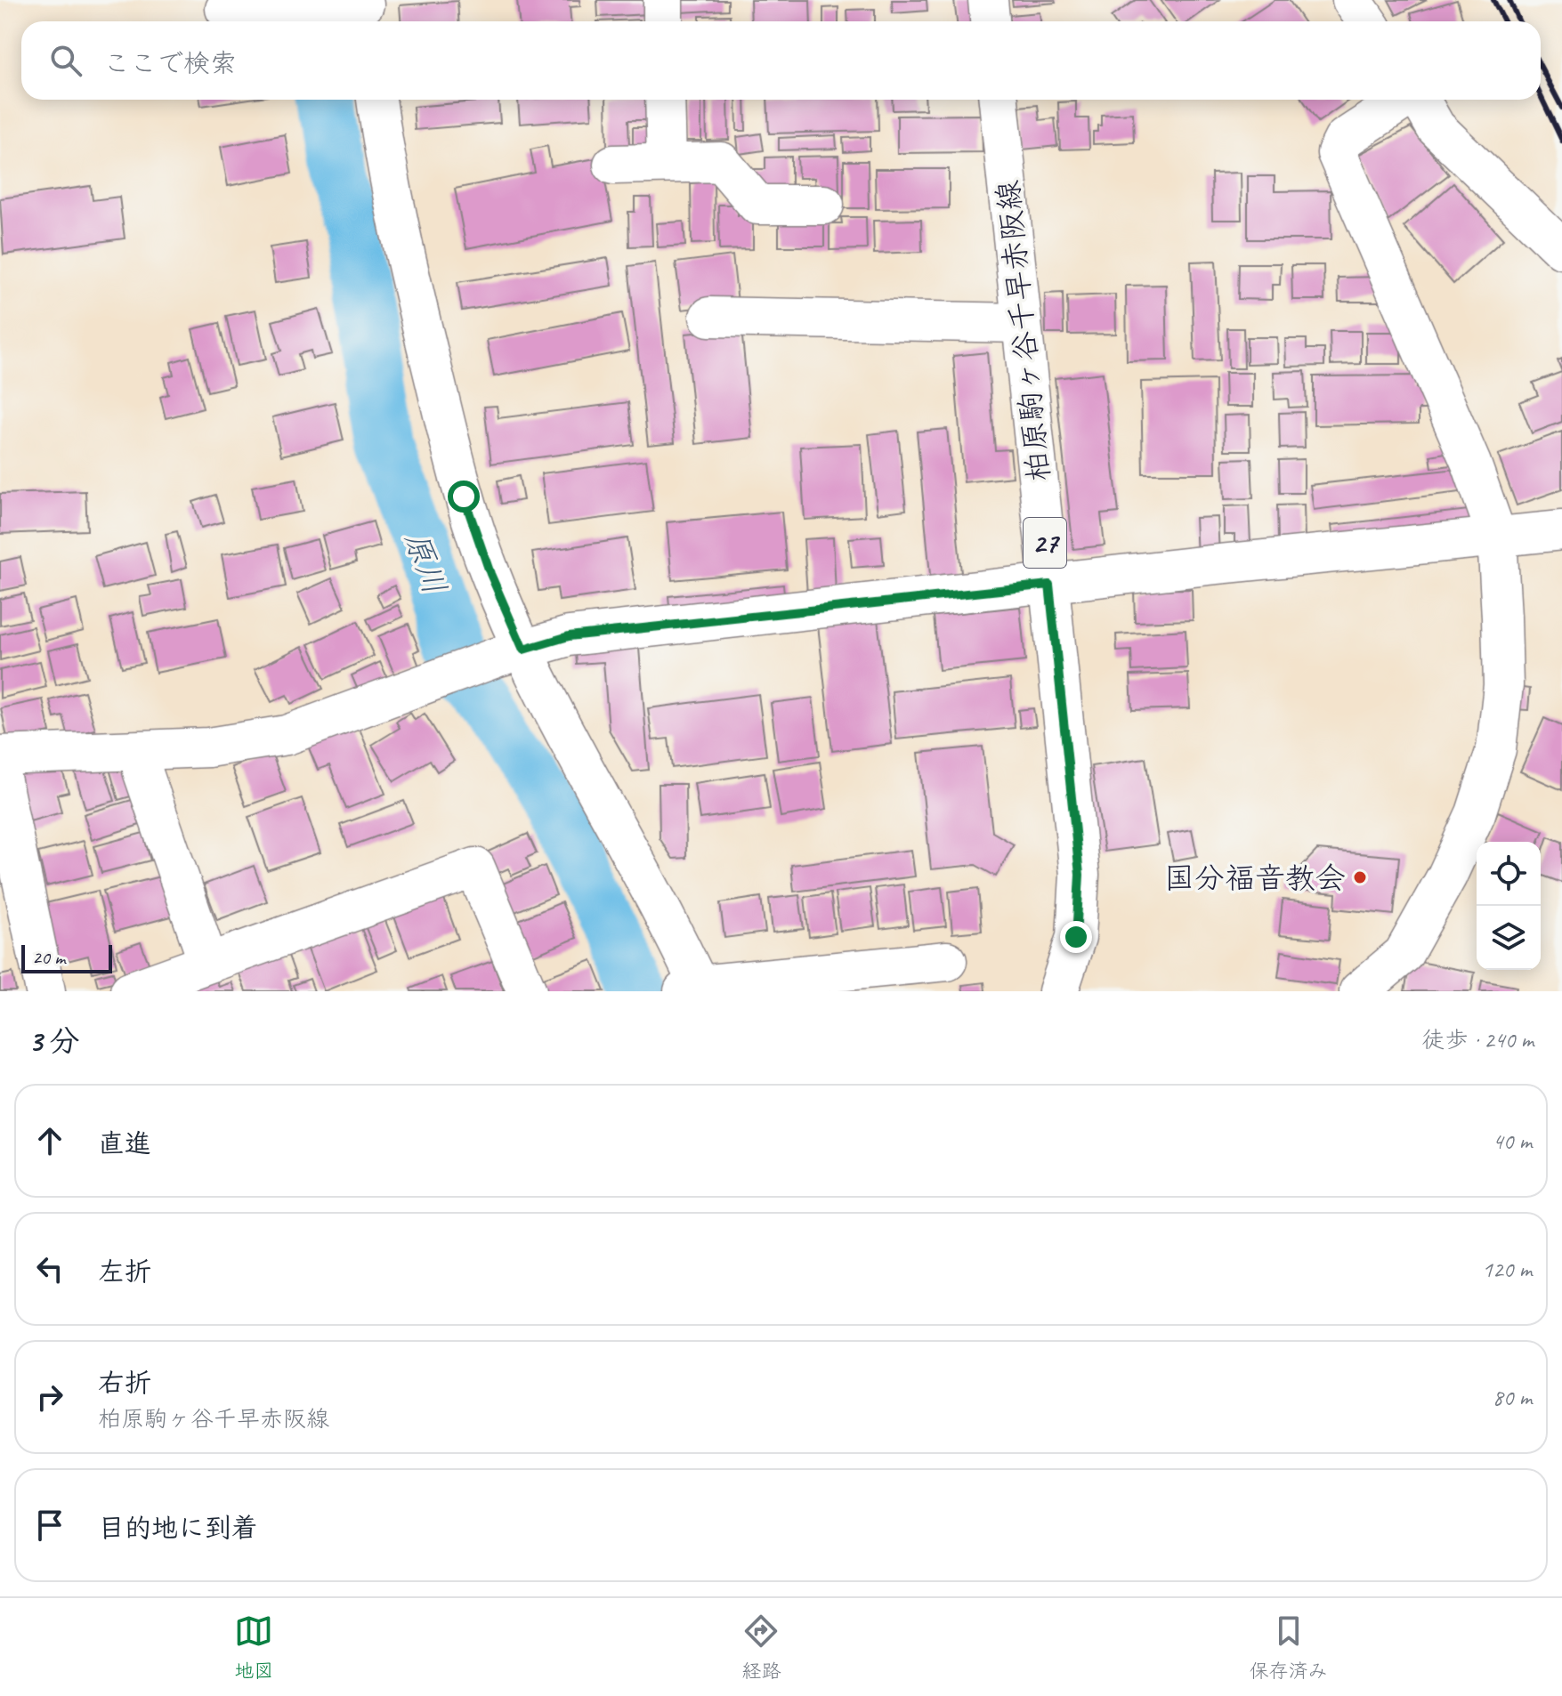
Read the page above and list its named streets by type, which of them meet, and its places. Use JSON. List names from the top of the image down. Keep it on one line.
{"streets":{"street":["柏原駒ヶ谷千早赤阪線","27"]},"water":["原川"],"places":["国分福音教会"],"scale_bar":"20 m","page":{"search":"ここで検索","scale":"20 m","heading":["3 分","徒歩 · 240 m"],"list":[["直進","40 m"],["左折","120 m"],["右折","柏原駒ヶ谷千早赤阪線","80 m"],"目的地に到着"],"nav":["地図","経路","保存済み"]}}
